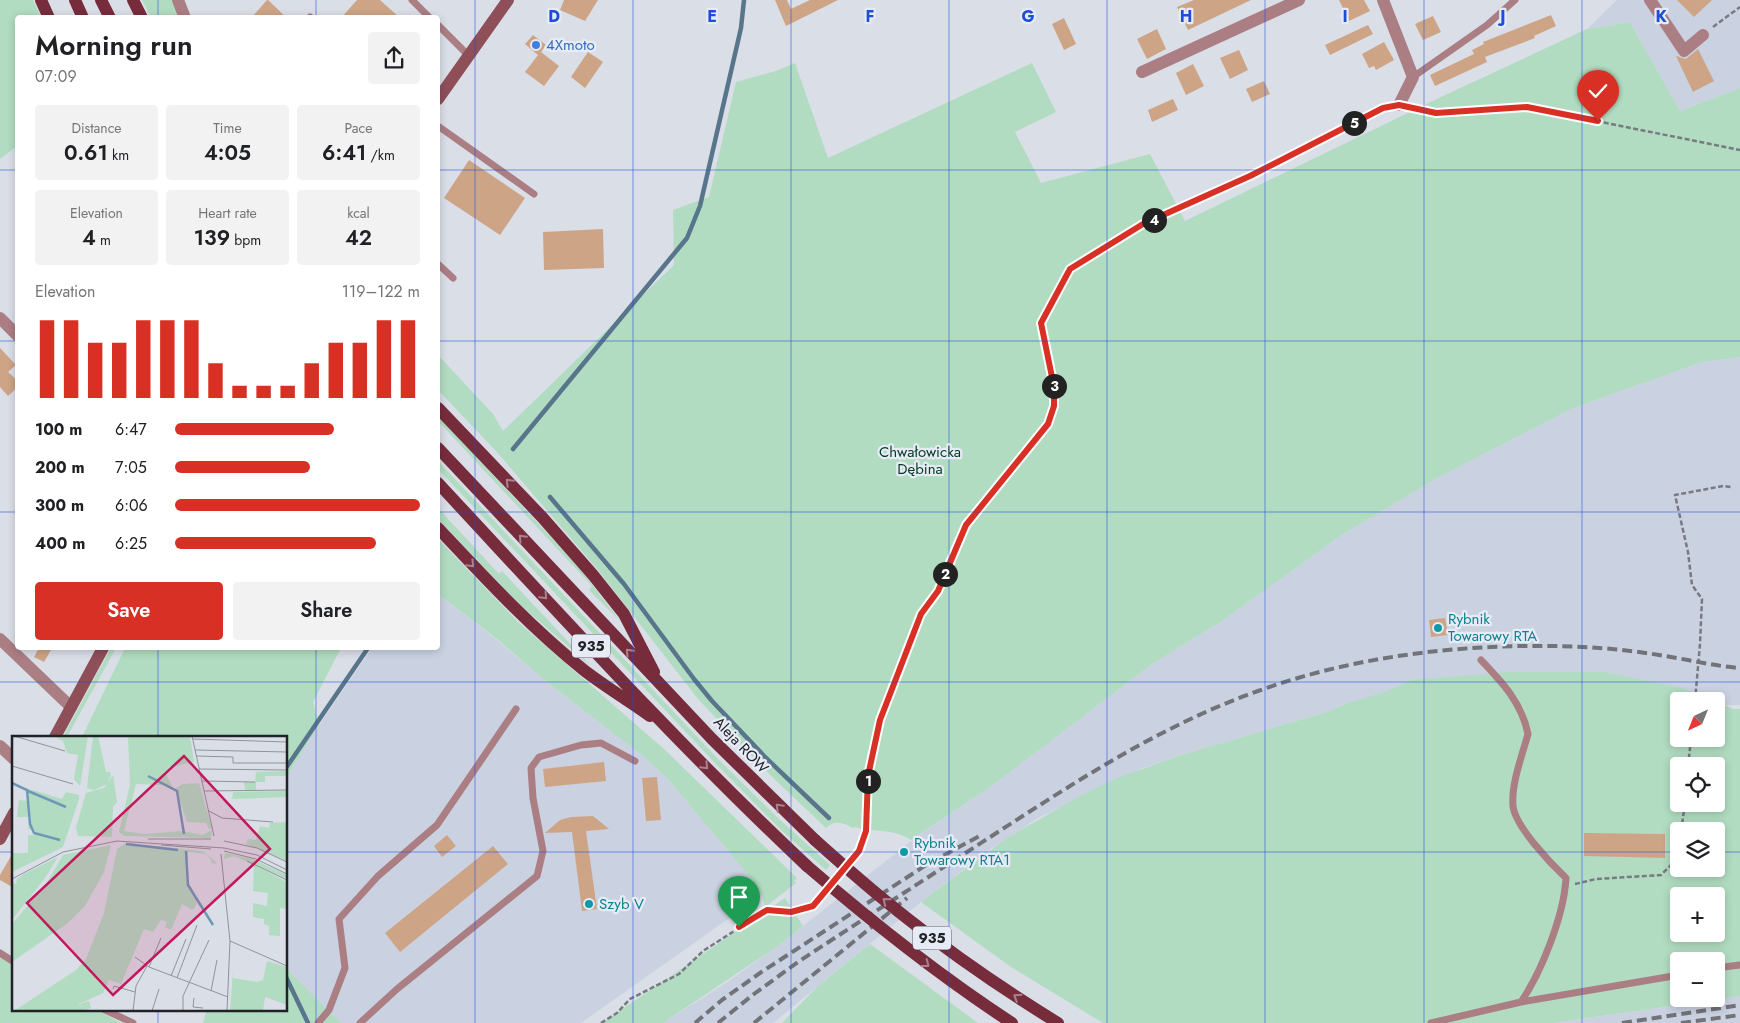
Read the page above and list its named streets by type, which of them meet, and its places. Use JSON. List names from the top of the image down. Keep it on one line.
{"streets":{"main road":["935","Aleja ROW"]},"parks":["Chwałowicka Dębina"],"places":["4Xmoto","Rybnik Towarowy RTA","Rybnik Towarowy RTA1","Szyb V"],"north":"bottom left","page":{"heading":["Morning run","07:09"],"stats":[["Distance","0.61 km"],["Time","4:05"],["Pace","6:41 /km"],["Elevation","4 m"],["Heart rate","139 bpm"],["kcal","42"]],"pins":["5","4","3","2","1"],"chart":["Elevation","119–122 m"],"list":[{"name":"100 m","note":"6:47"},{"name":"200 m","note":"7:05"},{"name":"300 m","note":"6:06"},{"name":"400 m","note":"6:25"}],"buttons":["Save","Share"],"map_buttons":["+","−"]},"grid":{"columns":["D","E","F","G","H","I","J","K"]}}
